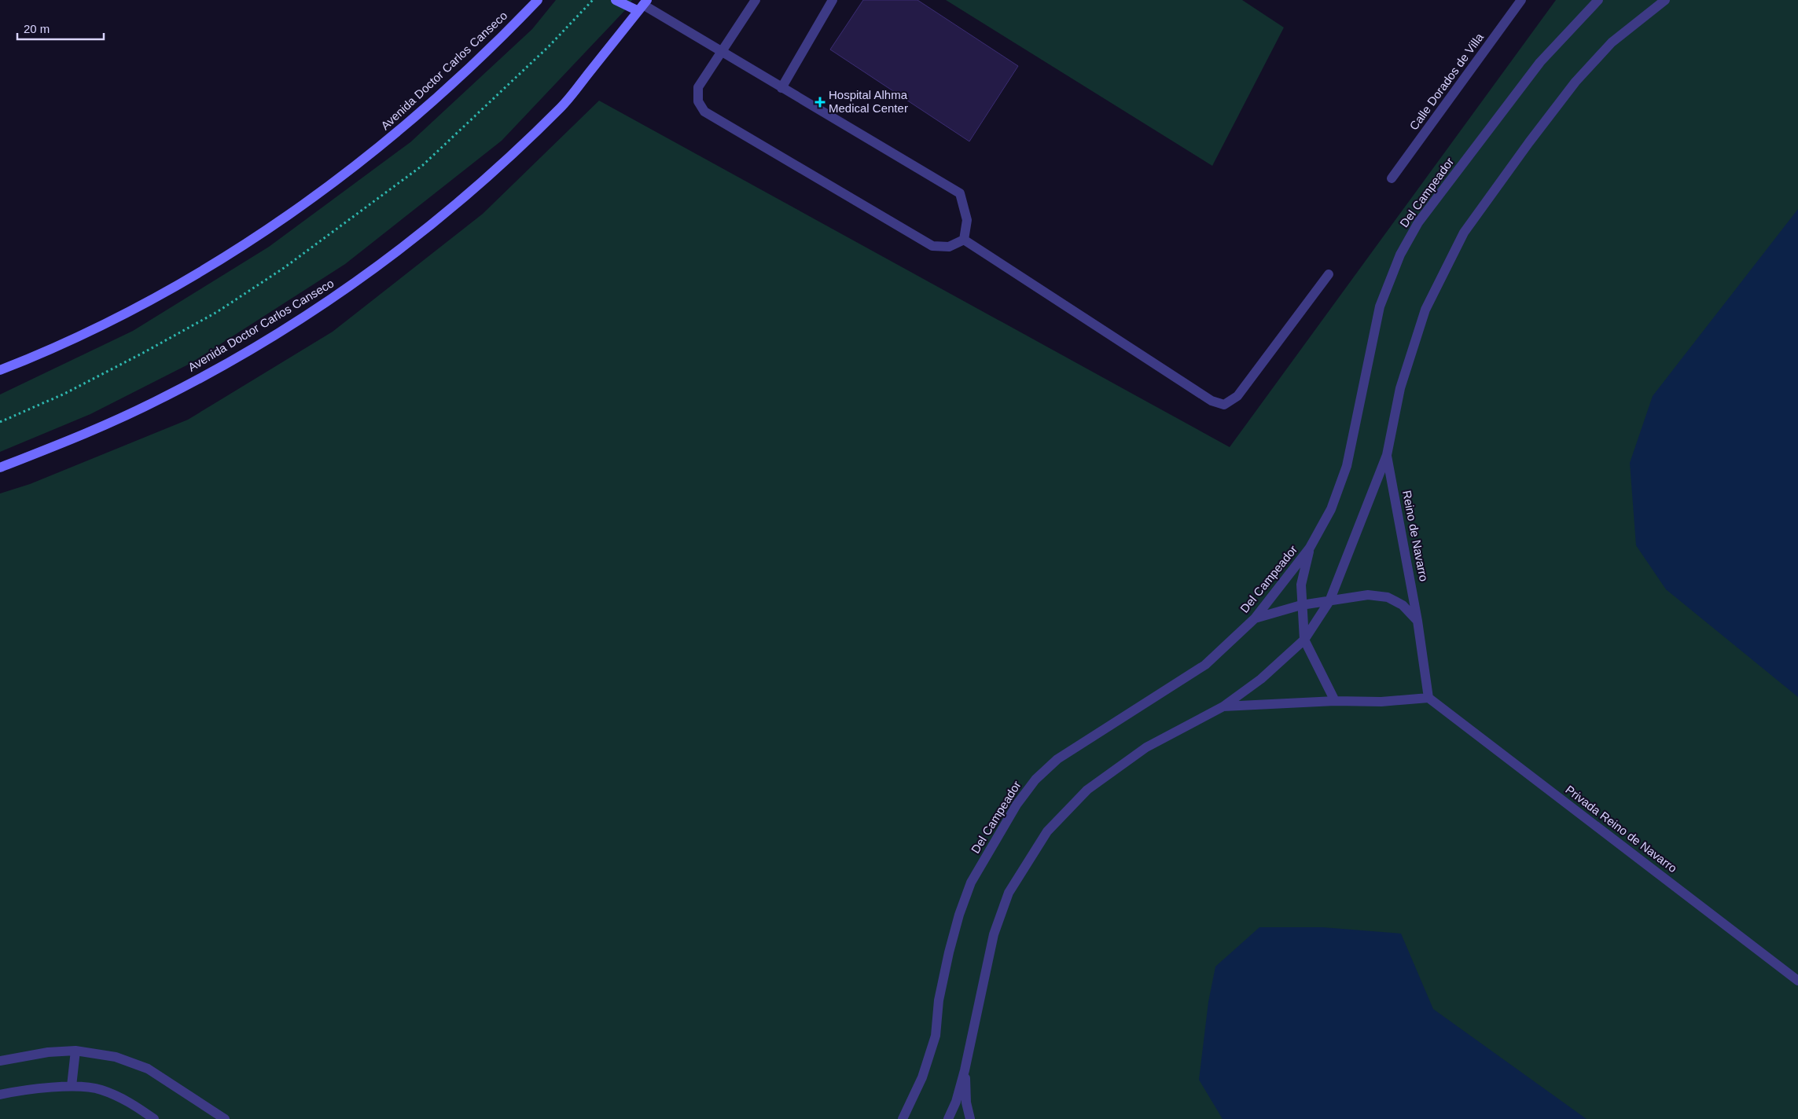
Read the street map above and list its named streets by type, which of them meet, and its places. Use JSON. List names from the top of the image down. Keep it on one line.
{"streets":{"main road":["Avenida Doctor Carlos Canseco"],"street":["Calle Dorados de Villa","Del Campeador","Reino de Navarro","Privada Reino de Navarro"]},"crossings":[["Reino de Navarro","Privada Reino de Navarro"]],"places":{"health":["Hospital Alhma Medical Center"]},"scale_bar":"20 m"}
